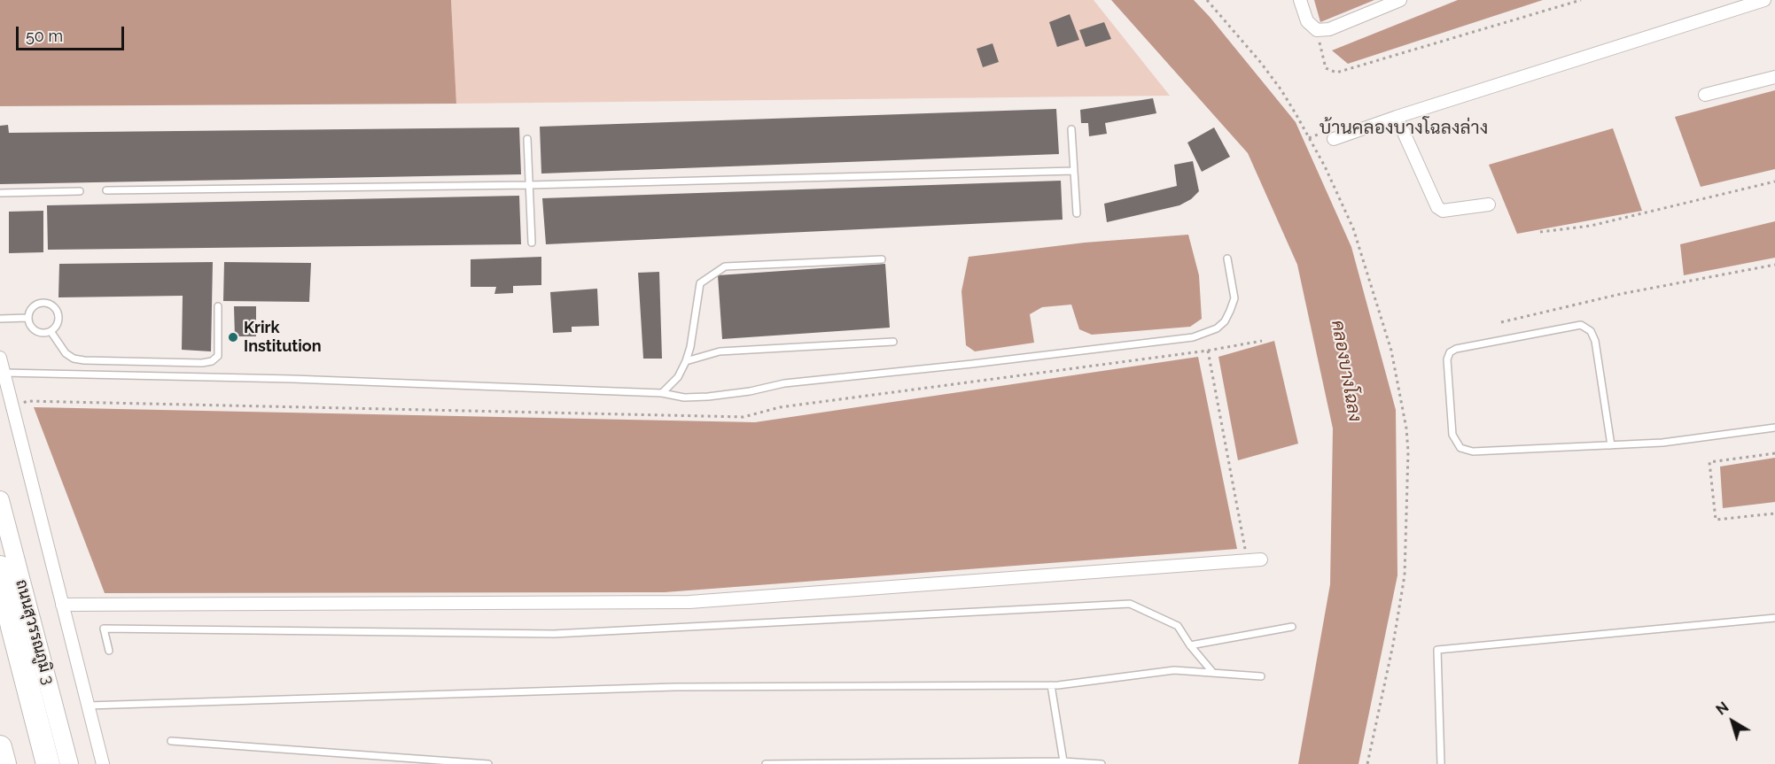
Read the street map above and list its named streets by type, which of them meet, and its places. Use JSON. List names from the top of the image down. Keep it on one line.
{"streets":{"main road":["ถนนสุวรรณภูมิ 3"]},"districts":["บ้านคลองบางโฉลงล่าง"],"water":["คลองบางโฉลง"],"places":["Krirk Institution"],"scale_bar":"50 m","north":"top left"}
